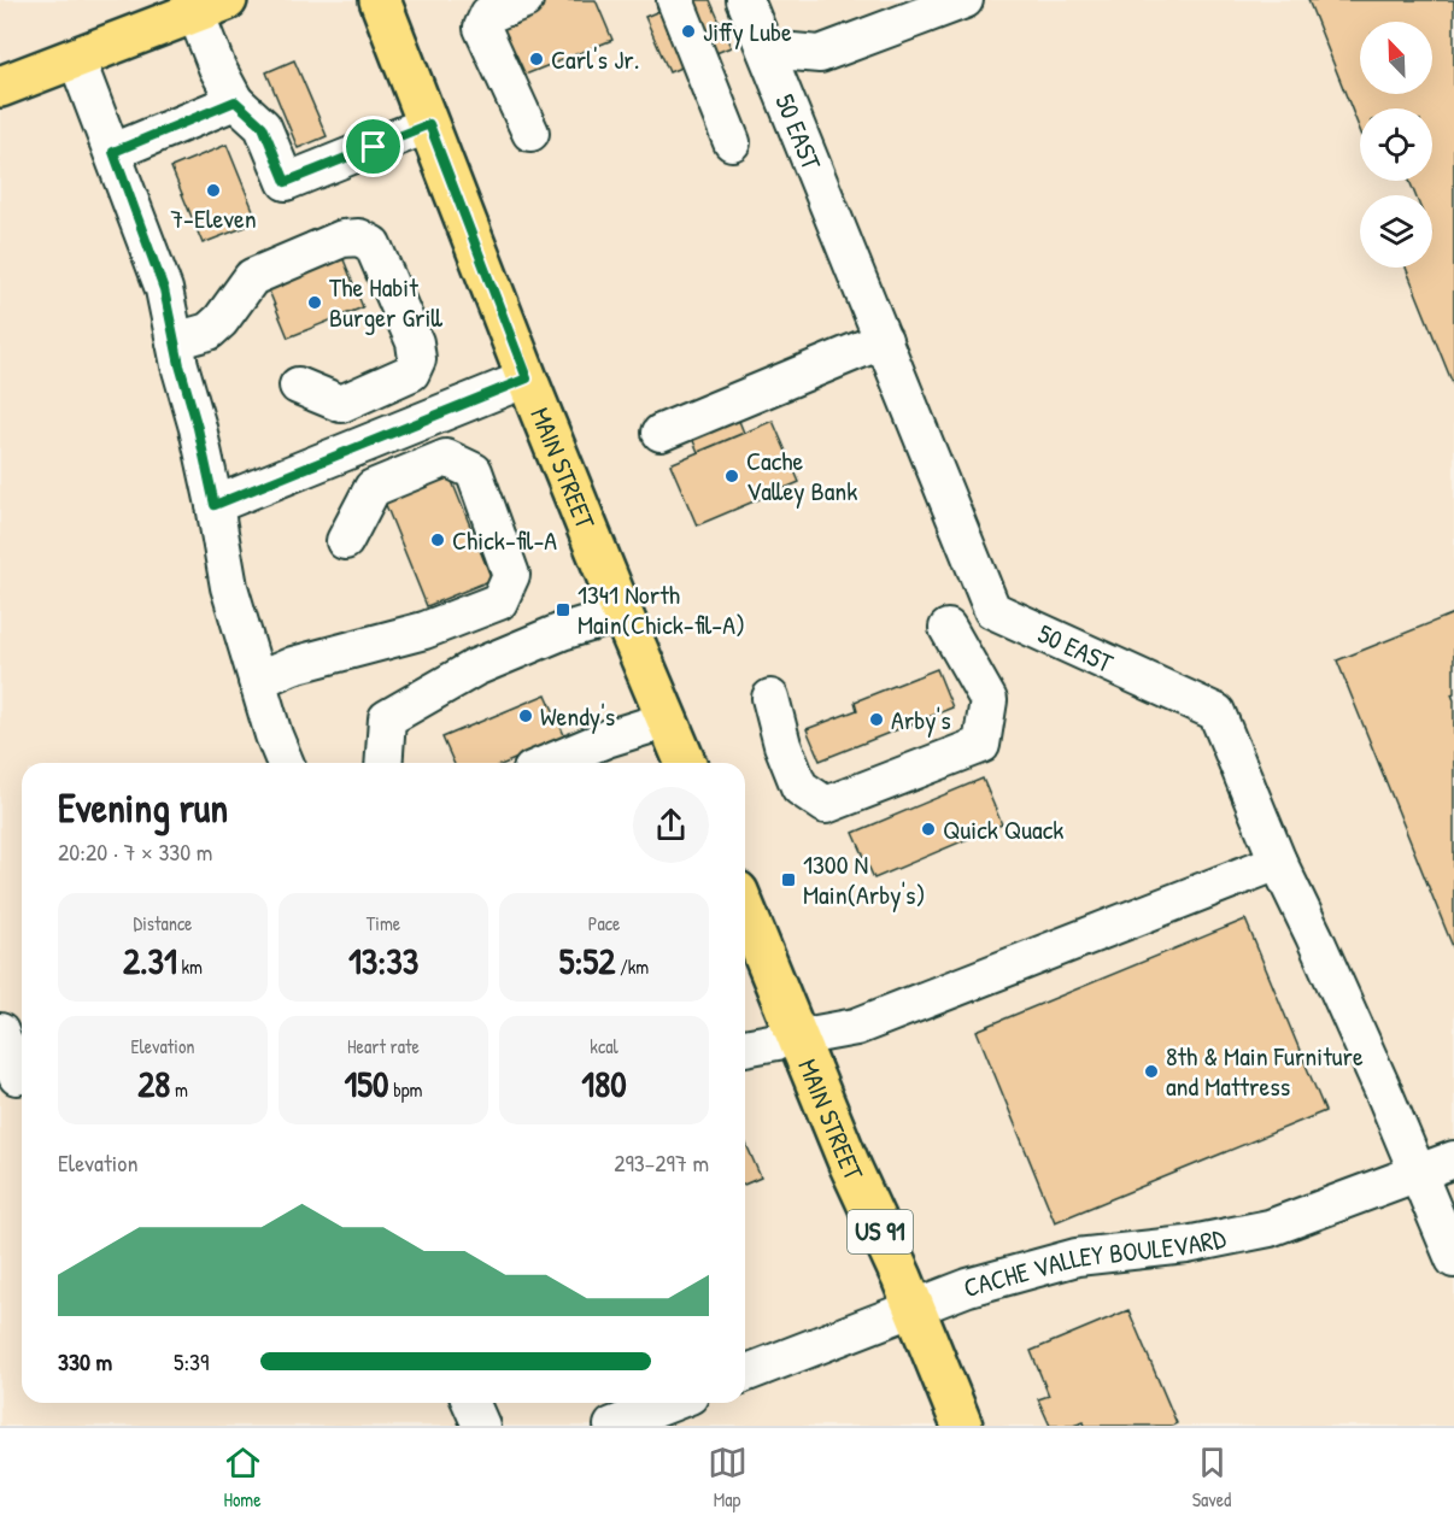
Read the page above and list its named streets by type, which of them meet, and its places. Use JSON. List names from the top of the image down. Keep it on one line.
{"streets":{"main road":["MAIN STREET","US 91"],"street":["50 EAST","CACHE VALLEY BOULEVARD"]},"crossings":[["50 EAST","CACHE VALLEY BOULEVARD"],["MAIN STREET","CACHE VALLEY BOULEVARD"]],"places":{"other":["Jiffy Lube","Carl's Jr.","7-Eleven","The Habit Burger Grill","Cache Valley Bank","Chick-fil-A","Wendy's","Arby's","Quick Quack","8th & Main Furniture and Mattress"],"transit":["1341 North Main(Chick-fil-A)","1300 N Main(Arby's)"]},"north":"top left","page":{"heading":["Evening run","20:20 · 7 × 330 m"],"stats":[["Distance","2.31 km"],["Time","13:33"],["Pace","5:52 /km"],["Elevation","28 m"],["Heart rate","150 bpm"],["kcal","180"]],"chart":["Elevation","293–297 m"],"list":[{"name":"330 m","note":"5:39"}],"tabs":["Home","Map","Saved"]}}
